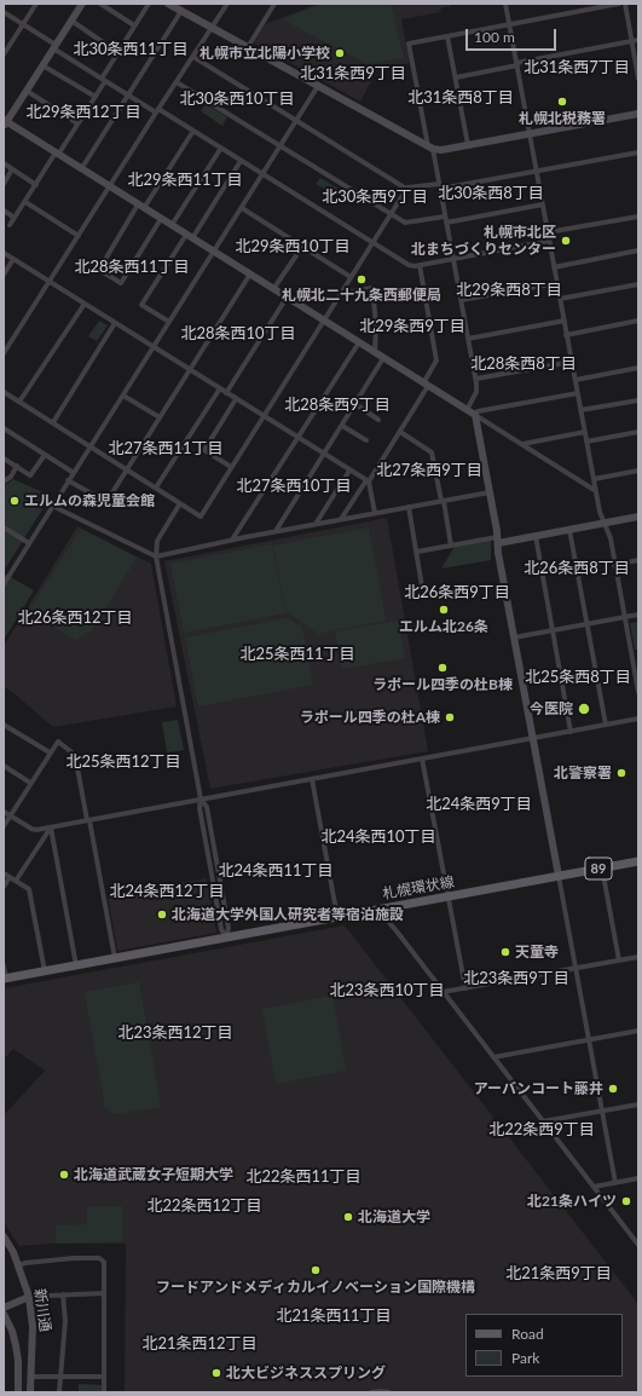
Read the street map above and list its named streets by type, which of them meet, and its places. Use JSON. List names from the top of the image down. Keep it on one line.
{"streets":{"main road":["89","札幌環状線"],"street":["新川通"]},"districts":["北30条西11丁目","北31条西7丁目","北31条西9丁目","北31条西8丁目","北30条西10丁目","北29条西12丁目","北29条西11丁目","北30条西8丁目","北30条西9丁目","北29条西10丁目","北28条西11丁目","北29条西8丁目","北29条西9丁目","北28条西10丁目","北28条西8丁目","北28条西9丁目","北27条西11丁目","北27条西9丁目","北27条西10丁目","北26条西8丁目","北26条西9丁目","北26条西12丁目","北25条西11丁目","北25条西8丁目","北25条西12丁目","北24条西9丁目","北24条西10丁目","北24条西11丁目","北24条西12丁目","北23条西9丁目","北23条西10丁目","北23条西12丁目","北22条西9丁目","北22条西11丁目","北22条西12丁目","北21条西9丁目","北21条西11丁目","北21条西12丁目"],"places":["札幌市立北陽小学校","札幌北税務署","札幌市北区 北まちづくりセンター","札幌北二十九条西郵便局","エルムの森児童会館","エルム北26条","ラポール四季の杜B棟","今医院","ラポール四季の杜A棟","北警察署","北海道大学外国人研究者等宿泊施設","天童寺","アーバンコート藤井","北海道武蔵女子短期大学","北21条ハイツ","北海道大学","フードアンドメディカルイノベーション国際機構","北大ビジネススプリング"],"legend":["Road","Park"],"scale_bar":"100 m"}
